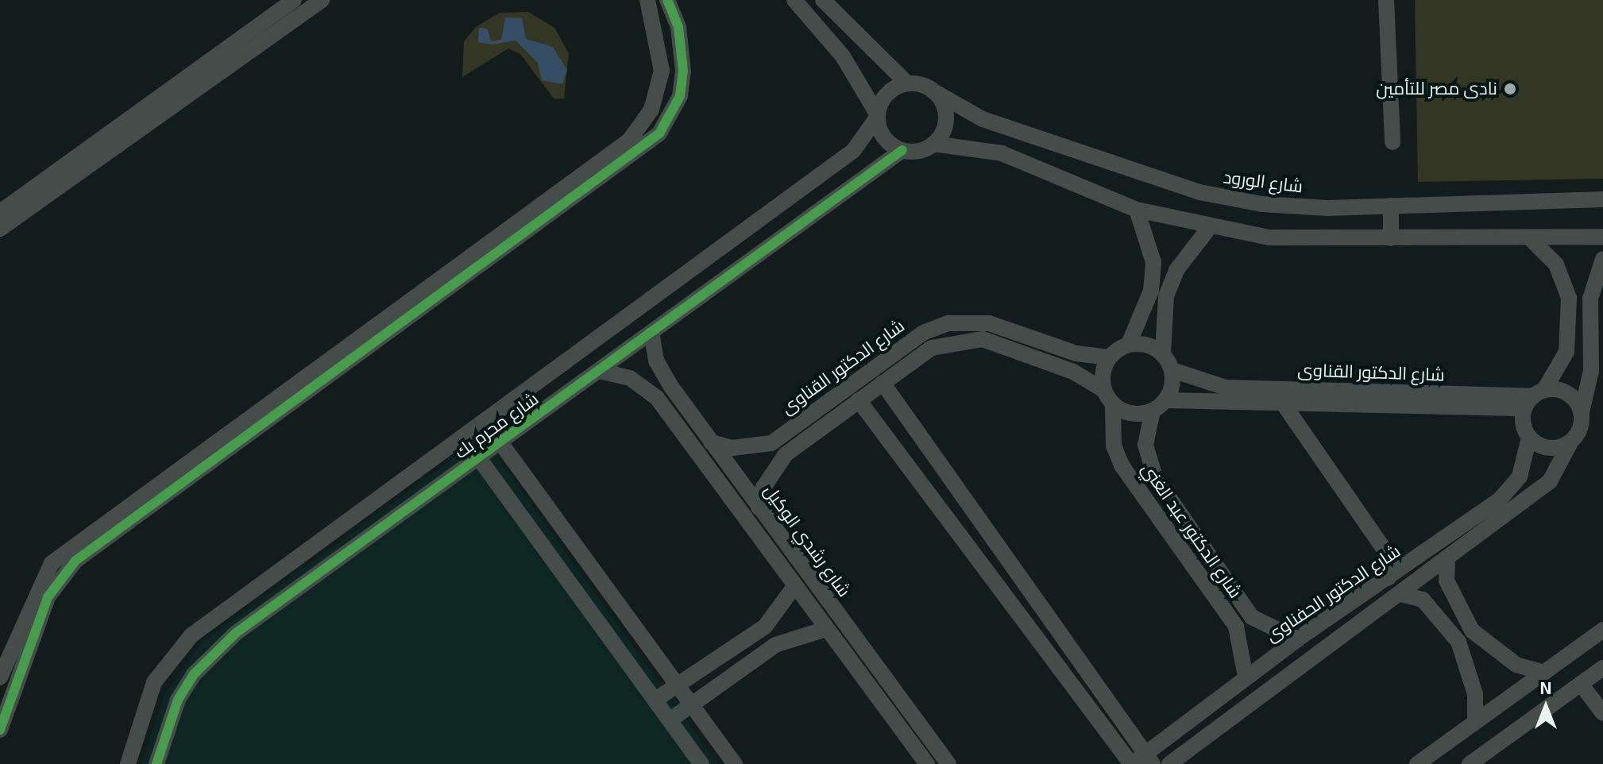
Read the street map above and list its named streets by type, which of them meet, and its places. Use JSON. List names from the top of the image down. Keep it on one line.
{"streets":{"street":["شارع الورود","شارع الدكتور القناوى","شارع محرم بك","شارع الدكتور عبد الغني","شارع رشدي الوكيل","شارع الدكتور الحفناوى"]},"crossings":[["شارع الورود","شارع محرم بك"],["شارع الدكتور القناوى","شارع الدكتور عبد الغني"],["شارع الدكتور القناوى","شارع رشدي الوكيل"],["شارع الدكتور القناوى","شارع الدكتور الحفناوى"],["شارع محرم بك","شارع رشدي الوكيل"],["شارع الدكتور عبد الغني","شارع الدكتور الحفناوى"]],"places":["نادى مصر للتأمين"],"north":"top"}
